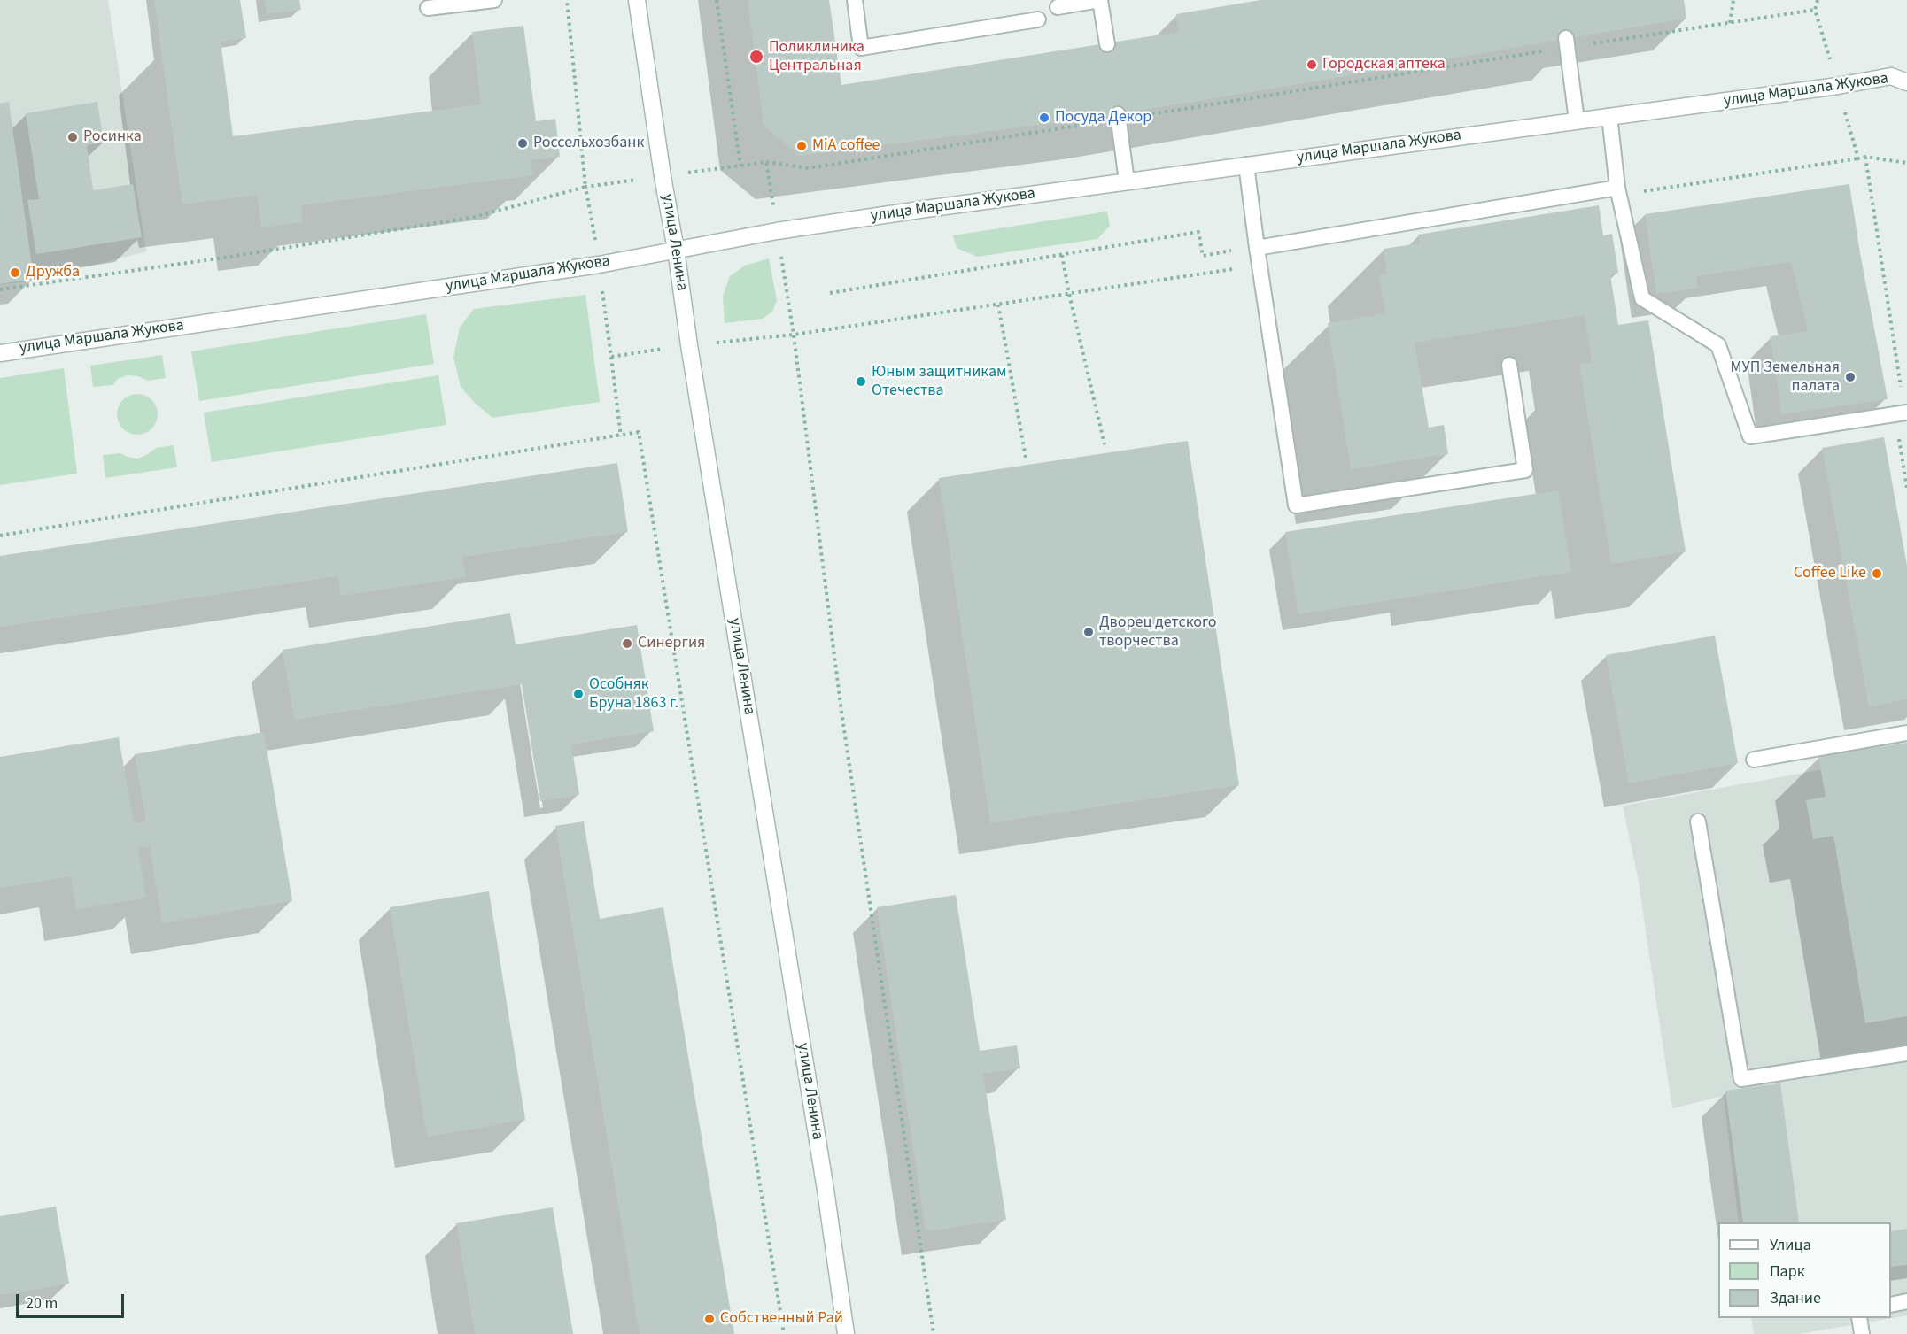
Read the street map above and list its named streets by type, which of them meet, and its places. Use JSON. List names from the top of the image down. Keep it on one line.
{"streets":{"street":["улица Маршала Жукова","улица Ленина"]},"crossings":[["улица Маршала Жукова","улица Ленина"]],"places":["Поликлиника Центральная","Городская аптека","Посуда Декор","Росинка","Россельхозбанк","MiA coffee","Дружба","МУП Земельная палата","Юным защитникам Отечества","Coffee Like","Дворец детского творчества","Синергия","Особняк Бруна 1863 г.","Собственный Рай"],"legend":["Улица","Парк","Здание"],"scale_bar":"20 m"}
